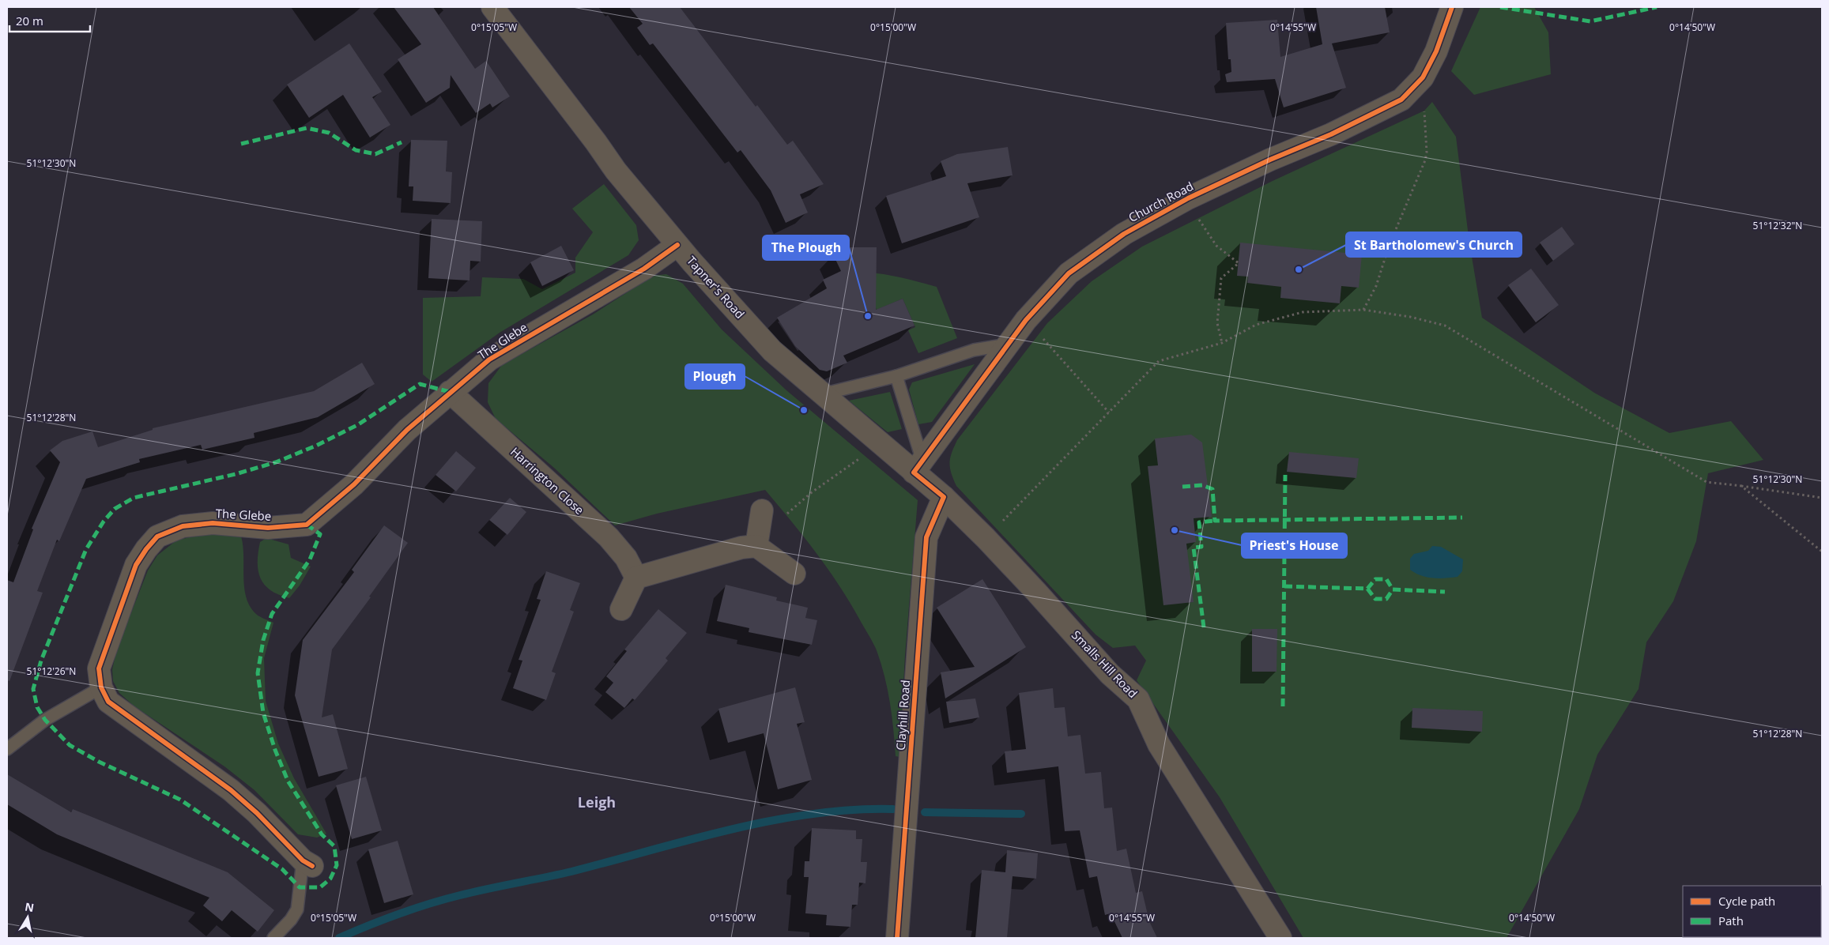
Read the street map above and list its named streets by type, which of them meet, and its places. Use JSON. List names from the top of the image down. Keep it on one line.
{"streets":{"street":["Church Road","Tapner's Road","The Glebe","Harrington Close","Smalls Hill Road","Clayhill Road"]},"crossings":[["Church Road","Tapner's Road"],["Tapner's Road","The Glebe"],["Tapner's Road","Smalls Hill Road"],["Tapner's Road","Clayhill Road"],["The Glebe","Harrington Close"],["Smalls Hill Road","Clayhill Road"]],"districts":["Leigh"],"places":["St Bartholomew's Church","The Plough","Plough","Priest's House"],"legend":["Cycle path","Path"],"scale_bar":"20 m","north":"top","coordinates":["0°15'05\"W","0°15'00\"W","0°14'55\"W","0°14'50\"W","51°12'30\"N","51°12'32\"N","51°12'28\"N","51°12'26\"N"]}
